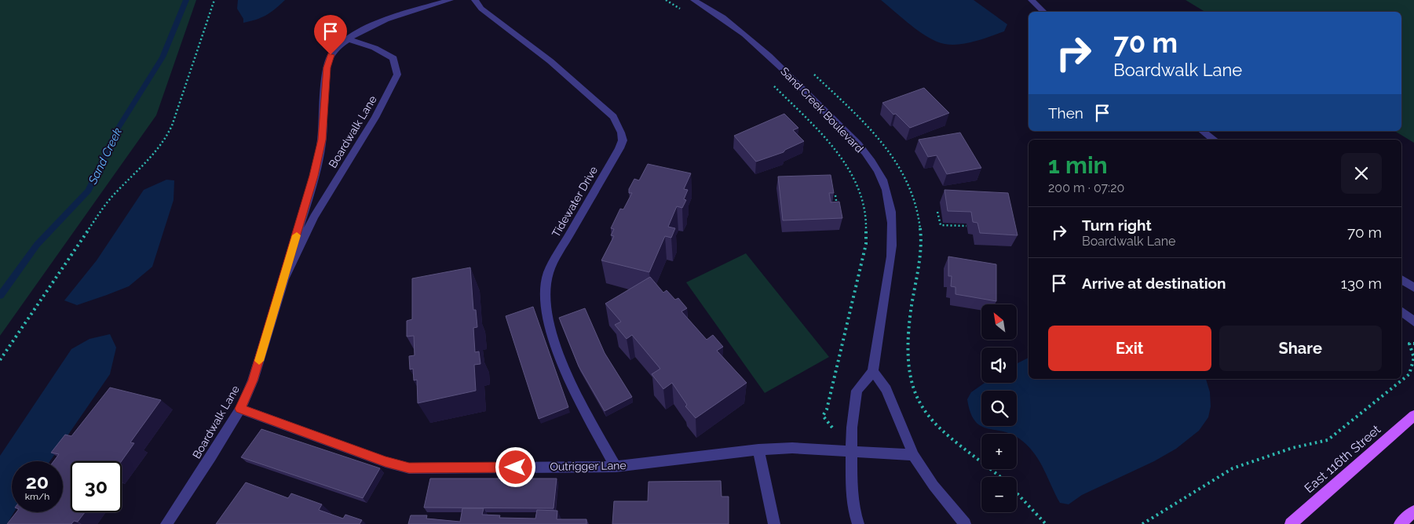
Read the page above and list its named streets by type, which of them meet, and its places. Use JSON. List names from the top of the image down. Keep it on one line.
{"streets":{"main road":["East 116th Street"],"street":["Sand Creek Boulevard","Boardwalk Lane","Tidewater Drive","Outrigger Lane"]},"crossings":[["Boardwalk Lane","Outrigger Lane"],["Tidewater Drive","Outrigger Lane"]],"water":["Sand Creek"],"north":"top left","page":{"turn":["70 m","Boardwalk Lane"],"then":"Then","heading":["1 min","200 m · 07:20"],"list":[{"name":"Turn right","note":"Boardwalk Lane","value":"70 m"},{"name":"Arrive at destination","value":"130 m"}],"map_buttons":["+","−"],"buttons":["Exit","Share"],"speed":"20 km/h","limit":"30"}}
